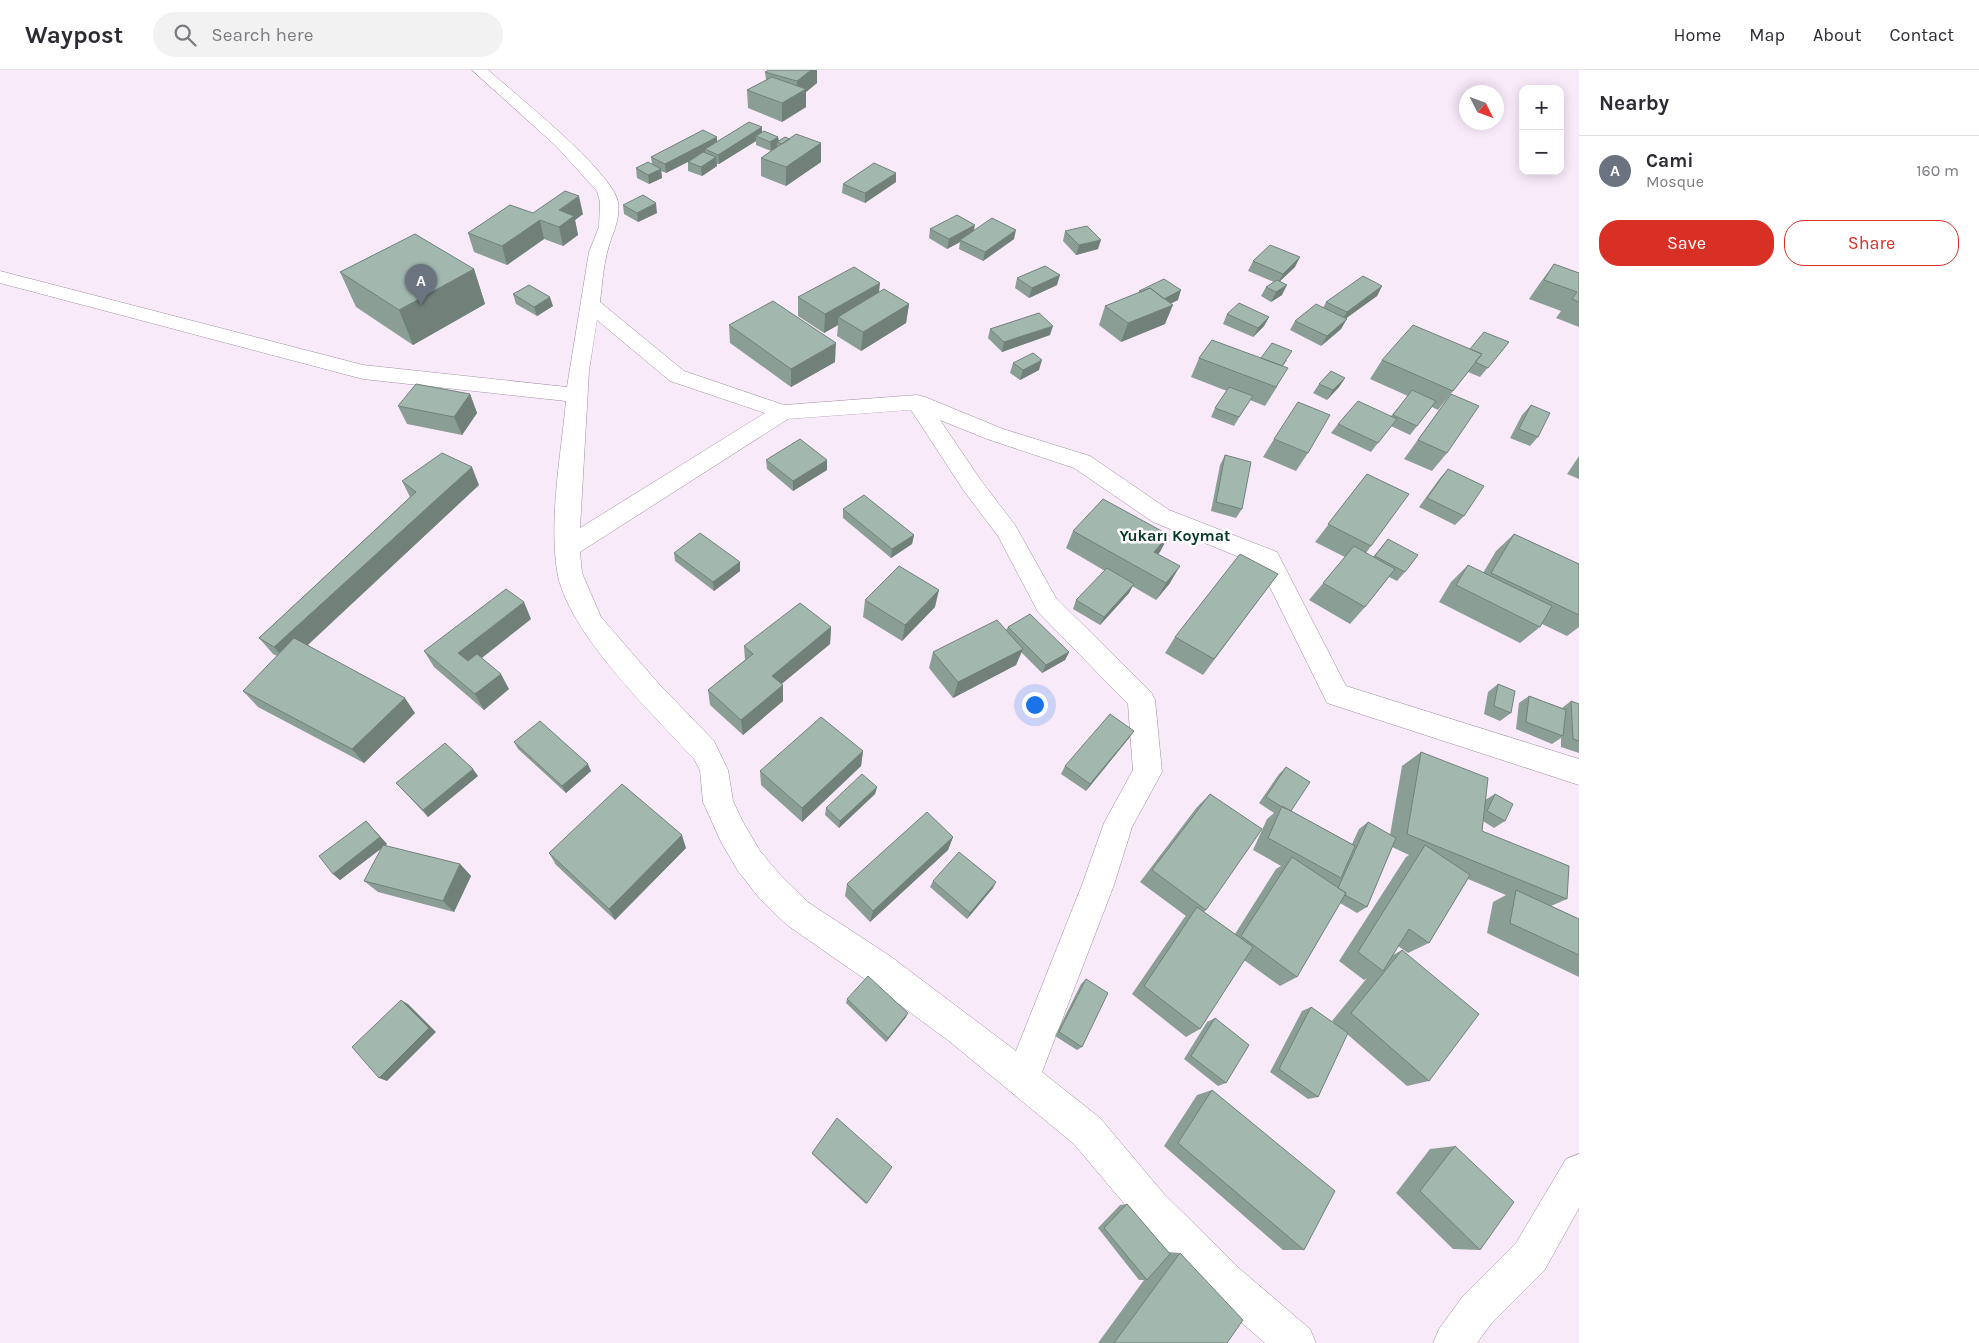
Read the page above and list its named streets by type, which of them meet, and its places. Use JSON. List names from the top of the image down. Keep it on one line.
{"districts":["Yukarı Koymat"],"north":"bottom right","page":{"header":"Waypost","search":"Search here","nav":["Home","Map","About","Contact"],"heading":"Nearby","map_buttons":["+","−"],"list":[{"mark":"A","name":"Cami","note":"Mosque","value":"160 m"}],"buttons":["Save","Share"],"pins":"A"}}
